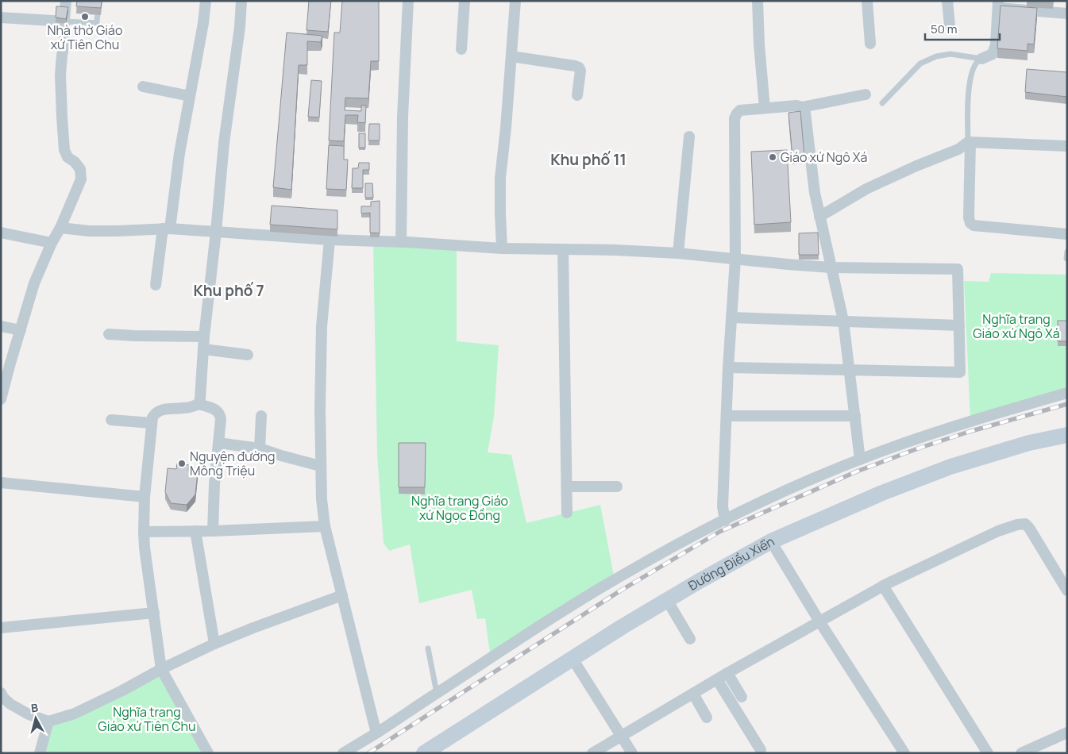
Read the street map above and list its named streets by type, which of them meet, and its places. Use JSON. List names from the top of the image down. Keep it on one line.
{"streets":{"street":["Đường Điều Xiển"]},"districts":["Khu phố 11","Khu phố 7"],"parks":["Nghĩa trang Giáo xứ Ngô Xá","Nghĩa trang Giáo xứ Ngọc Đồng","Nghĩa trang Giáo xứ Tiên Chu"],"places":["Nhà thờ Giáo xứ Tiên Chu","Giáo xứ Ngô Xá","Nguyện đường Mông Triệu"],"scale_bar":"50 m","north":"top"}
